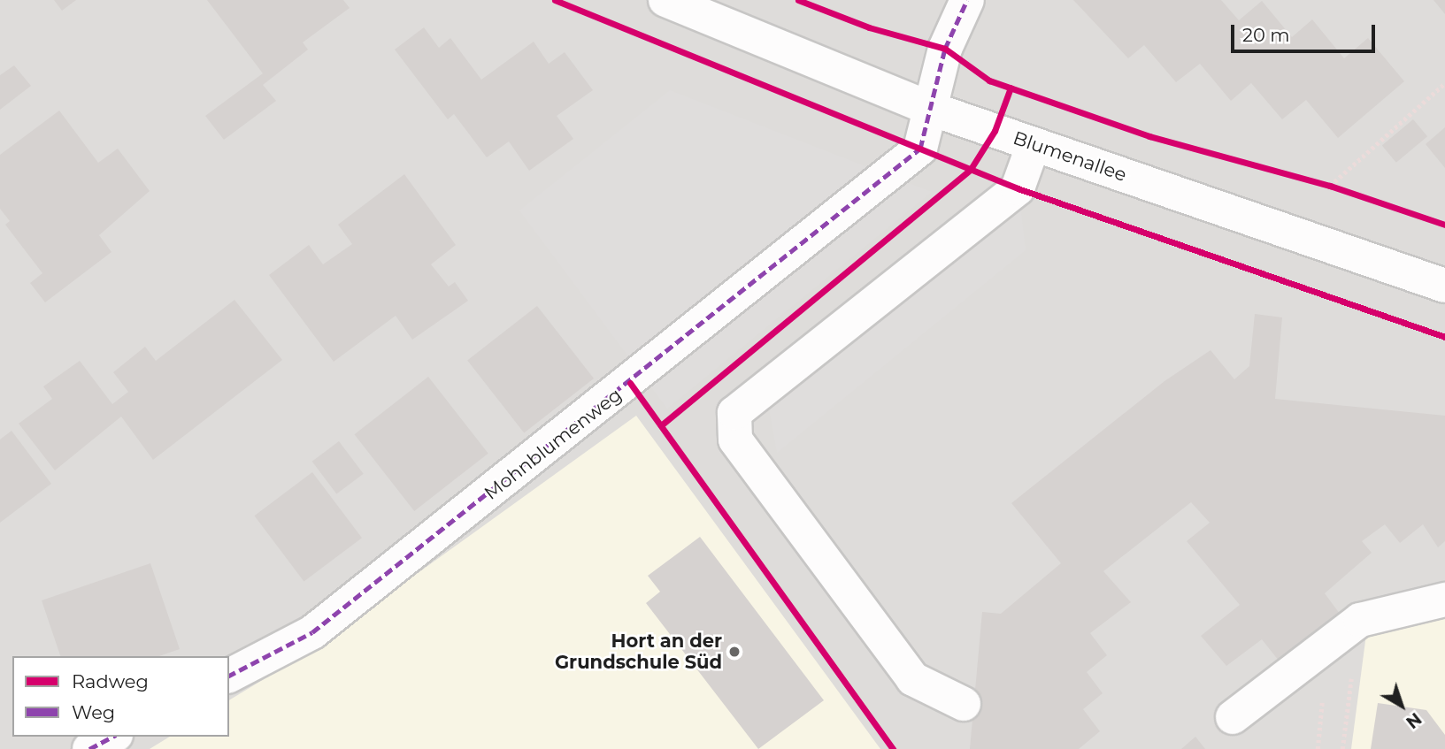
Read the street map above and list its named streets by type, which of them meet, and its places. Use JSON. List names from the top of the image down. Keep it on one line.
{"streets":{"street":["Blumenallee","Mohnblumenweg"]},"crossings":[["Blumenallee","Mohnblumenweg"]],"places":["Hort an der Grundschule Süd"],"legend":["Radweg","Weg"],"scale_bar":"20 m","north":"bottom right"}
